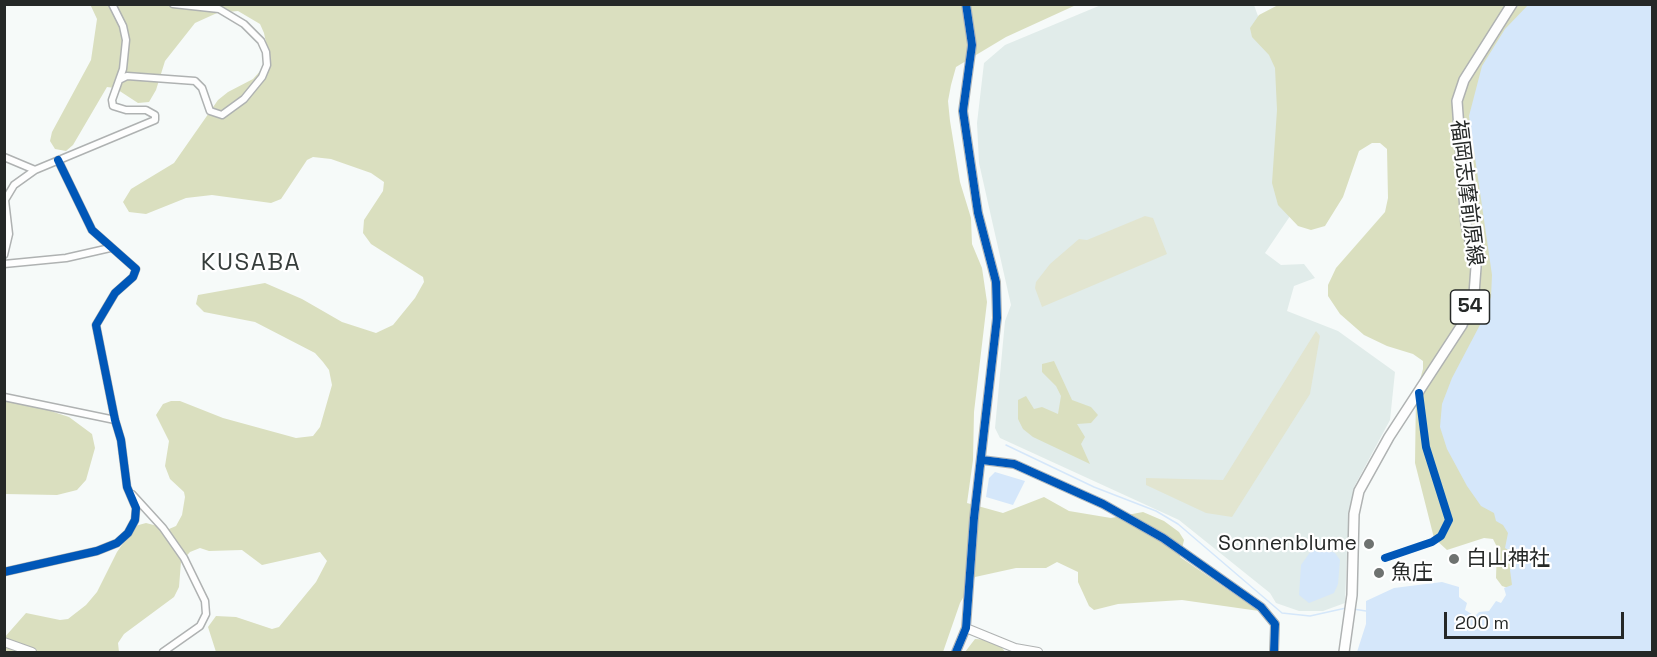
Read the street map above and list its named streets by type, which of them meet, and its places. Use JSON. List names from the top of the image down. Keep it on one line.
{"streets":{"main road":["福岡志摩前原線","54"]},"districts":["KUSABA"],"places":["Sonnenblume","白山神社","魚庄"],"scale_bar":"200 m"}
